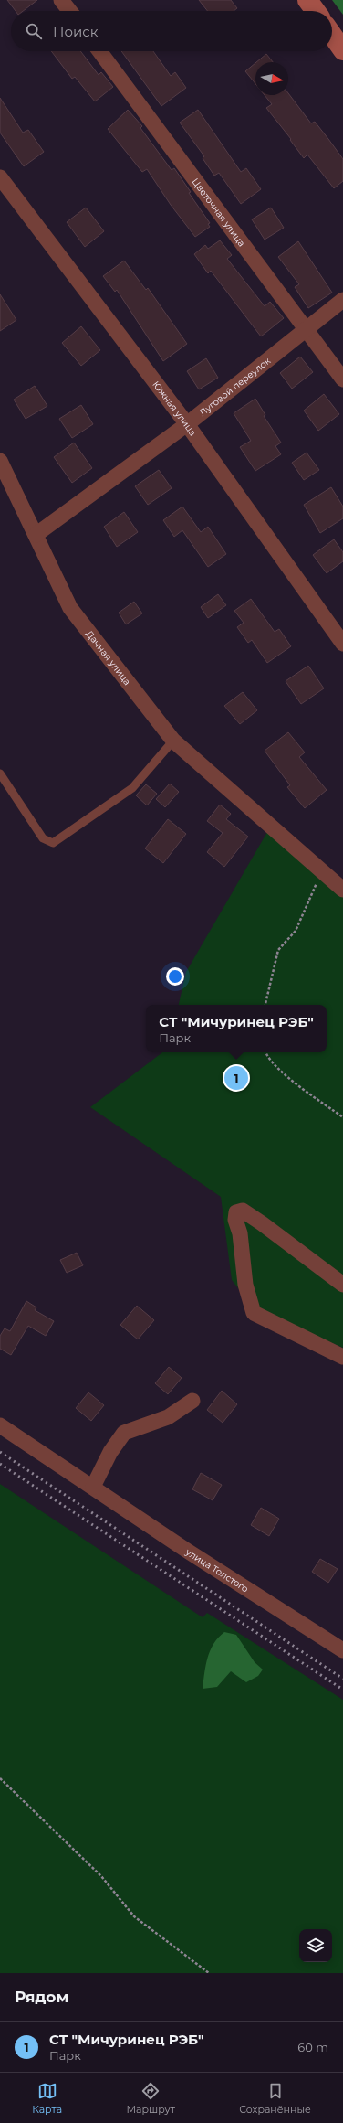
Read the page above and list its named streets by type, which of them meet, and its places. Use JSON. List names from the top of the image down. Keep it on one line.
{"streets":{"street":["Цветочная улица","Луговой переулок","Южная улица","Дачная улица","улица Толстого"]},"crossings":[["Цветочная улица","Луговой переулок"],["Луговой переулок","Южная улица"],["Луговой переулок","Дачная улица"]],"north":"right","page":{"search":"Поиск","popup":["СТ \"Мичуринец РЭБ\"","Парк"],"pins":"1","heading":"Рядом","list":[{"mark":"1","name":"СТ \"Мичуринец РЭБ\"","note":"Парк","value":"60 m"}],"nav":["Карта","Маршрут","Сохранённые"]}}
